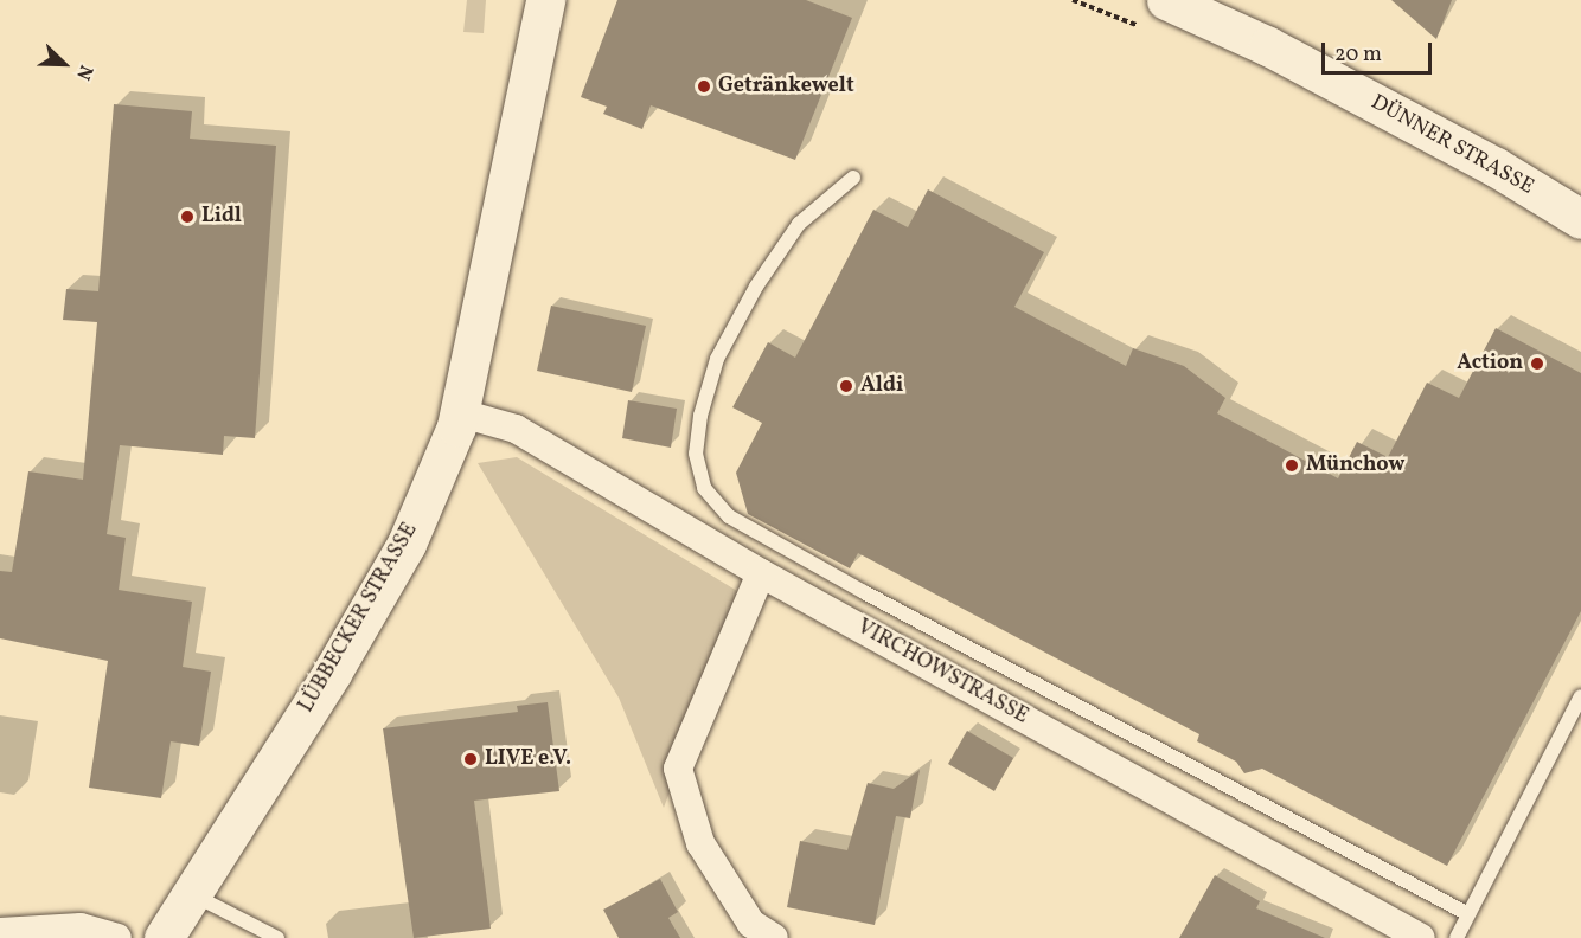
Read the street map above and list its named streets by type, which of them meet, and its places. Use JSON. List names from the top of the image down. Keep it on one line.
{"streets":{"main road":["DÜNNER STRASSE","LÜBBECKER STRASSE"],"street":["VIRCHOWSTRASSE"]},"crossings":[["LÜBBECKER STRASSE","VIRCHOWSTRASSE"]],"places":["Getränkewelt","Lidl","Action","Aldi","Münchow","LIVE e.V."],"scale_bar":"20 m","north":"bottom right"}
